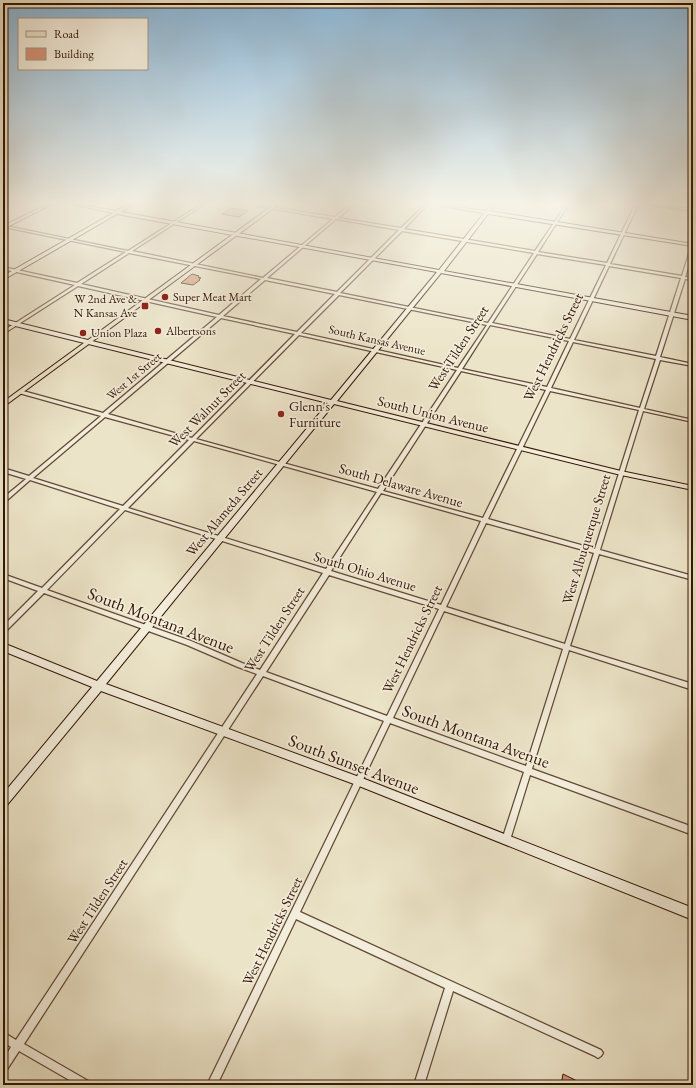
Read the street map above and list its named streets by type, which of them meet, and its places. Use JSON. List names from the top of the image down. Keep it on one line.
{"streets":{"street":["South Kansas Avenue","West Hendricks Street","West Tilden Street","West 1st Street","West Walnut Street","South Union Avenue","South Delaware Avenue","West Alameda Street","West Albuquerque Street","South Ohio Avenue","South Montana Avenue","South Sunset Avenue"]},"crossings":[["South Kansas Avenue","West Hendricks Street"],["South Kansas Avenue","West Tilden Street"],["South Kansas Avenue","West 1st Street"],["South Kansas Avenue","West Walnut Street"],["South Kansas Avenue","West Alameda Street"],["South Kansas Avenue","West Albuquerque Street"],["West Hendricks Street","South Union Avenue"],["West Hendricks Street","South Delaware Avenue"],["West Hendricks Street","South Ohio Avenue"],["West Hendricks Street","South Montana Avenue"],["West Hendricks Street","South Sunset Avenue"],["West Tilden Street","South Union Avenue"],["West Tilden Street","South Delaware Avenue"],["West Tilden Street","South Ohio Avenue"],["West Tilden Street","South Montana Avenue"],["West Tilden Street","South Sunset Avenue"],["West 1st Street","South Union Avenue"],["West 1st Street","South Delaware Avenue"],["West 1st Street","South Ohio Avenue"],["West Walnut Street","South Union Avenue"],["West Walnut Street","South Delaware Avenue"],["West Walnut Street","South Ohio Avenue"],["West Walnut Street","South Montana Avenue"],["South Union Avenue","West Alameda Street"],["South Union Avenue","West Albuquerque Street"],["South Delaware Avenue","West Alameda Street"],["South Delaware Avenue","West Albuquerque Street"],["West Alameda Street","South Ohio Avenue"],["West Alameda Street","South Montana Avenue"],["West Alameda Street","South Sunset Avenue"],["West Albuquerque Street","South Ohio Avenue"],["West Albuquerque Street","South Montana Avenue"],["West Albuquerque Street","South Sunset Avenue"]],"places":{"other":["Super Meat Mart","Albertsons","Union Plaza","Glenn's Furniture"],"transit":["W 2nd Ave & N Kansas Ave"]},"legend":["Road","Building"]}
